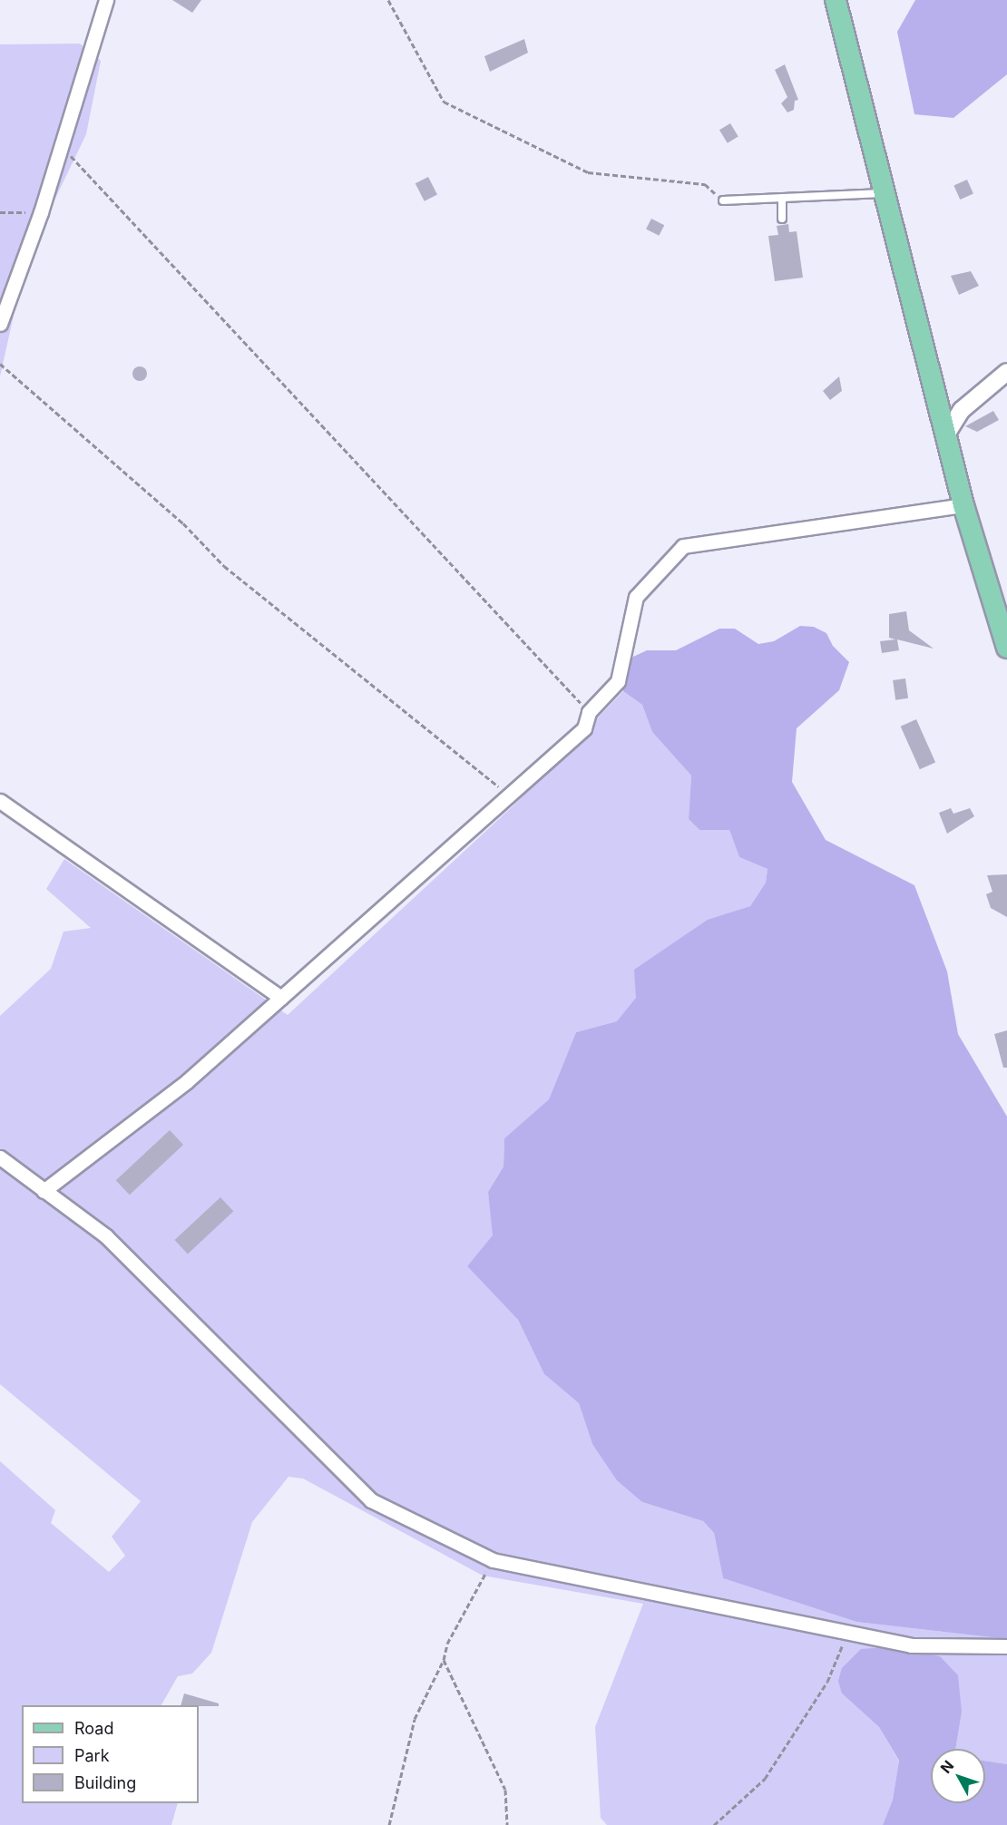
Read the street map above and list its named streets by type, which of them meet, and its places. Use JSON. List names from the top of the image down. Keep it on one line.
{"legend":["Road","Park","Building"],"north":"top left"}
